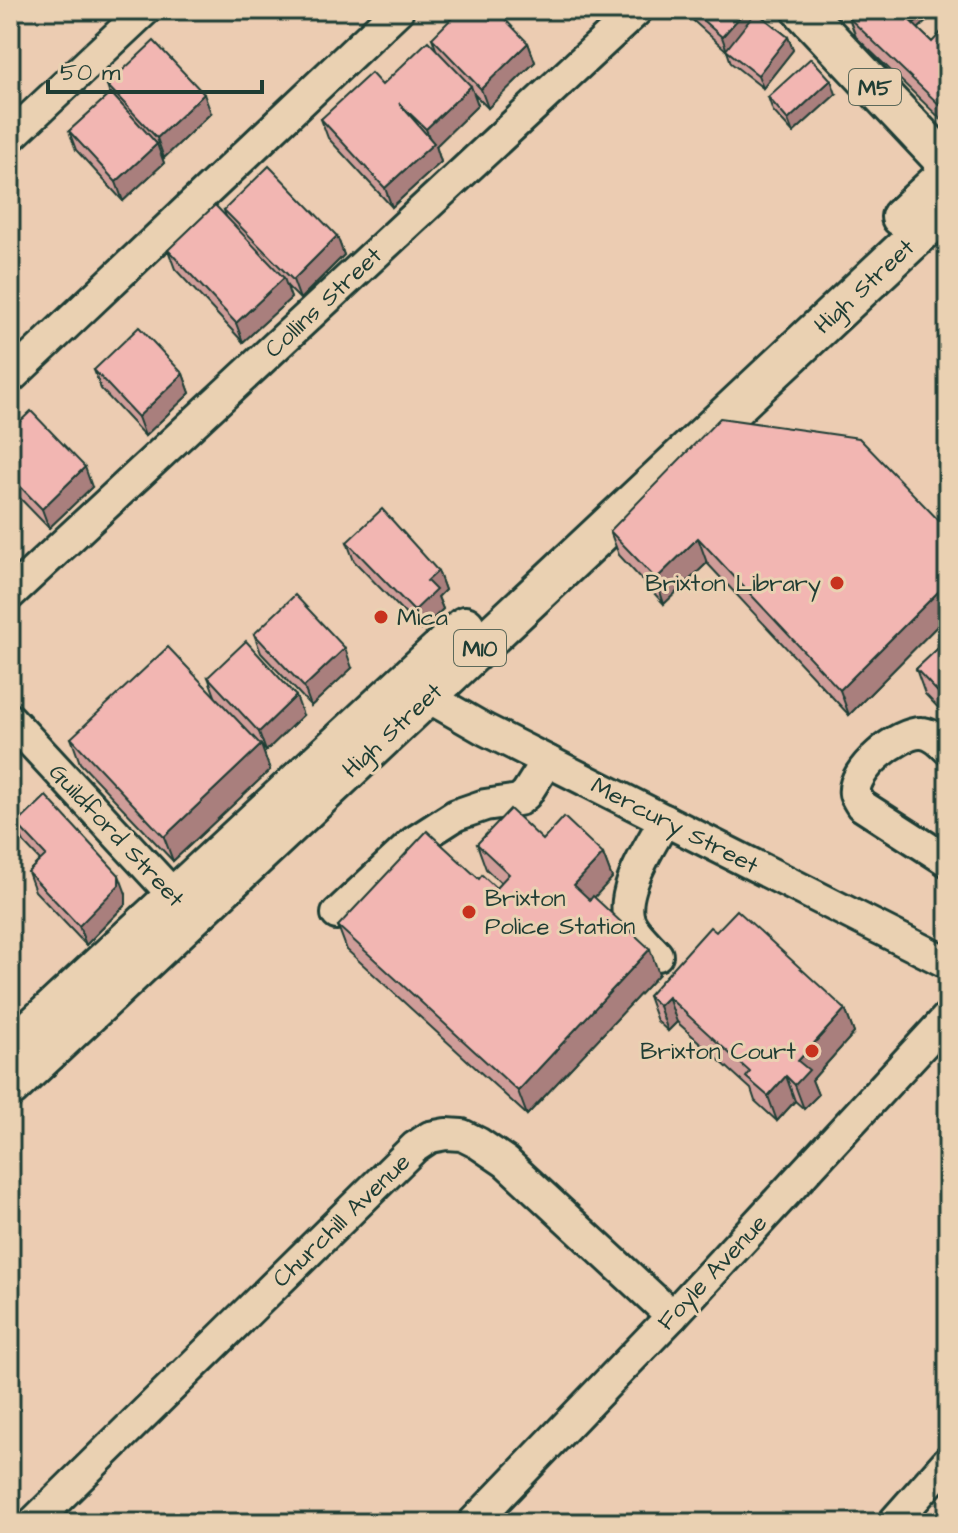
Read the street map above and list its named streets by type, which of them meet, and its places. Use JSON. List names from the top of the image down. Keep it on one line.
{"streets":{"main road":["M5","High Street","M10"],"street":["Collins Street","Mercury Street","Guildford Street","Churchill Avenue","Foyle Avenue"]},"crossings":[["High Street","Mercury Street"],["High Street","Guildford Street"],["Churchill Avenue","Foyle Avenue"]],"places":["Brixton Library","Mica","Brixton Police Station","Brixton Court"],"scale_bar":"50 m"}
